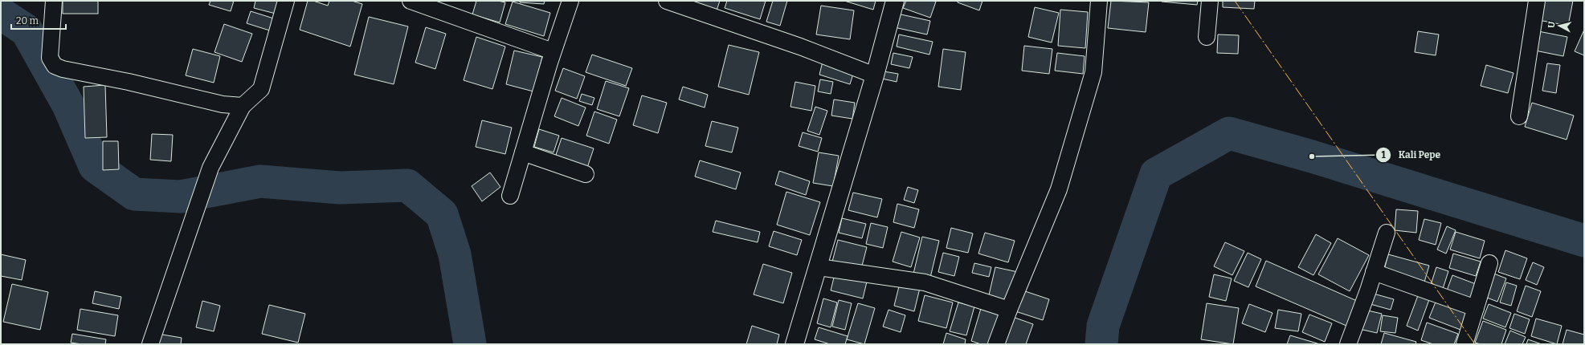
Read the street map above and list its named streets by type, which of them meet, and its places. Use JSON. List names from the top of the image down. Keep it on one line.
{"places":["Kali Pepe"],"scale_bar":"20 m","north":"left"}
